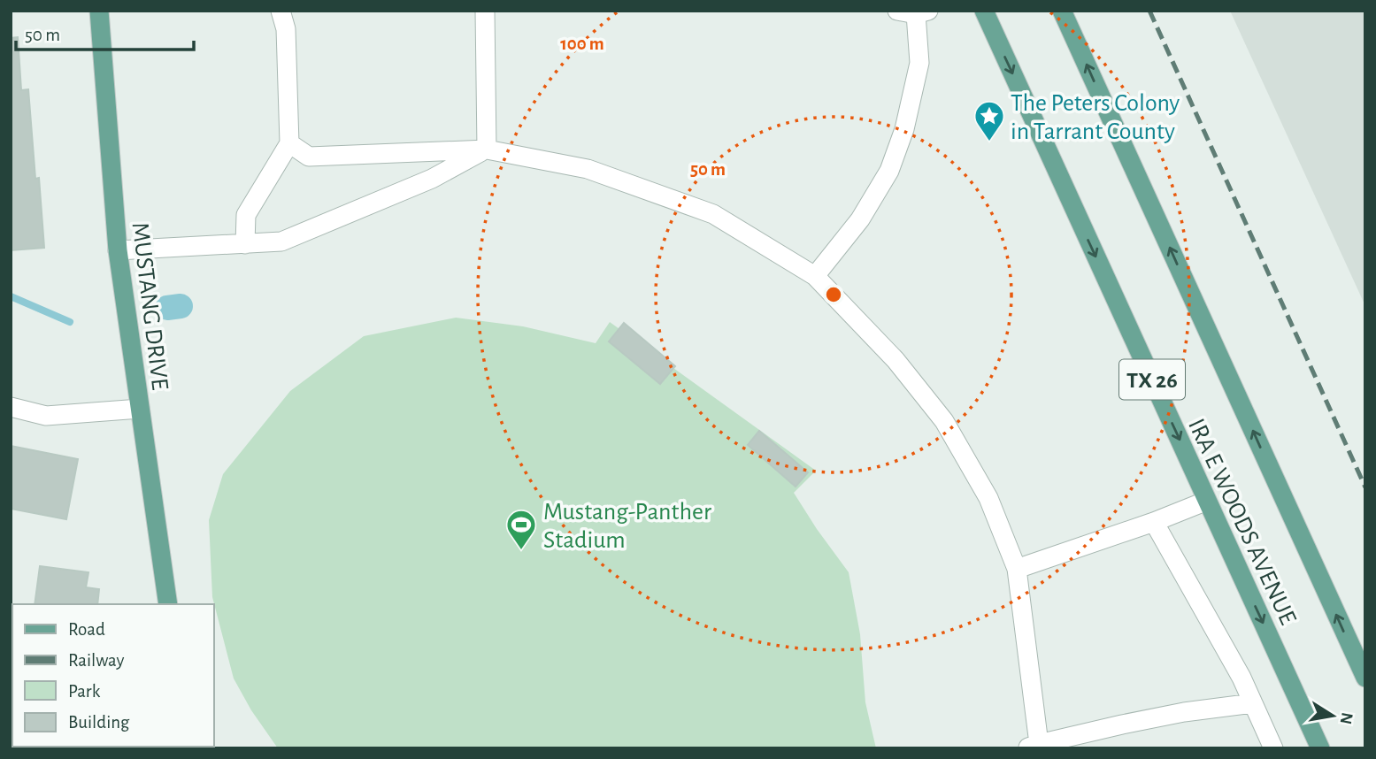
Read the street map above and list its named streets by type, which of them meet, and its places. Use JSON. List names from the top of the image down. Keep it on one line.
{"streets":{"main road":["MUSTANG DRIVE","TX 26","IRA E WOODS AVENUE"]},"places":{"place":["The Peters Colony in Tarrant County"],"sports":["Mustang-Panther Stadium"]},"legend":["Road","Railway","Park","Building"],"scale_bar":"50 m","north":"right","rings":["100 m","50 m"]}
